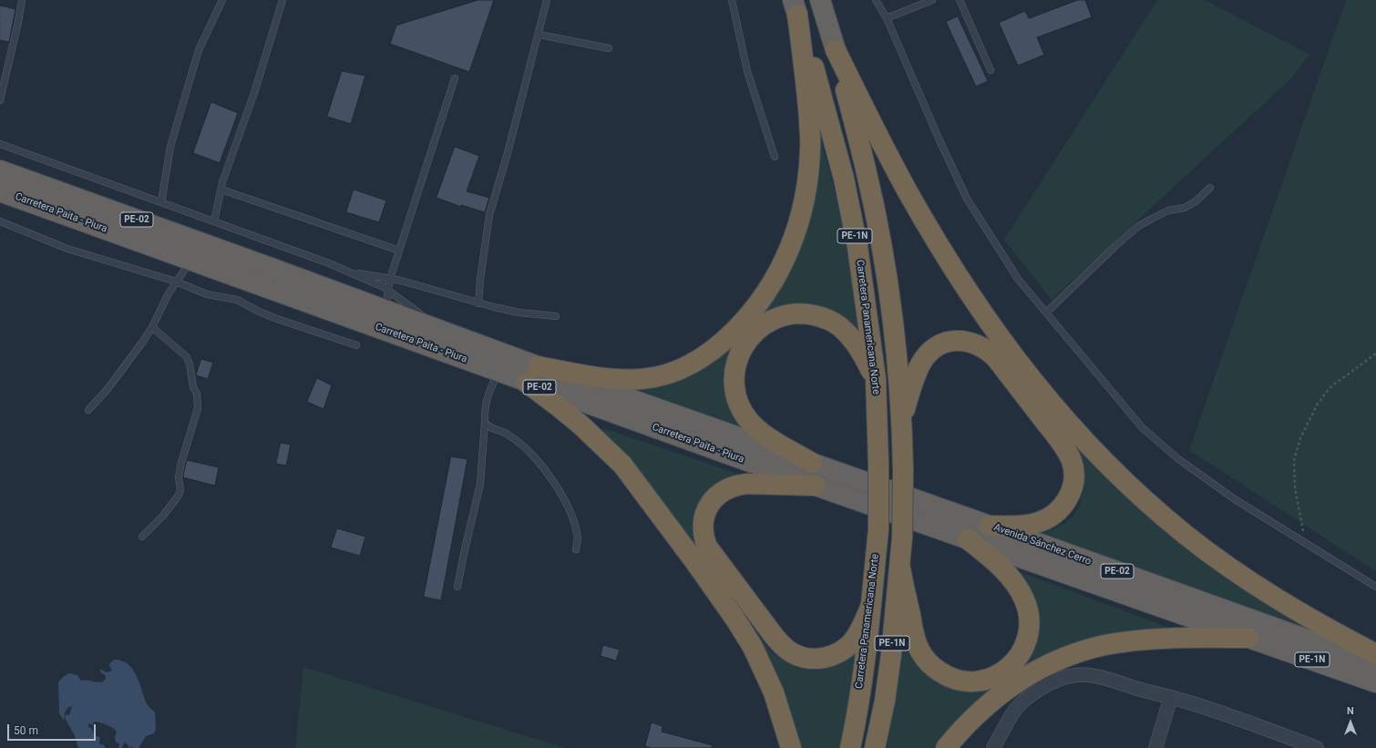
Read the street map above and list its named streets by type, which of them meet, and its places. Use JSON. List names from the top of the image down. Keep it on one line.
{"streets":{"highway":["Carretera Paita - Piura","PE-02","PE-1N","Carretera Panamericana Norte","Avenida Sánchez Cerro"]},"crossings":[["Carretera Paita - Piura","Avenida Sánchez Cerro"]],"scale_bar":"50 m","north":"top"}
